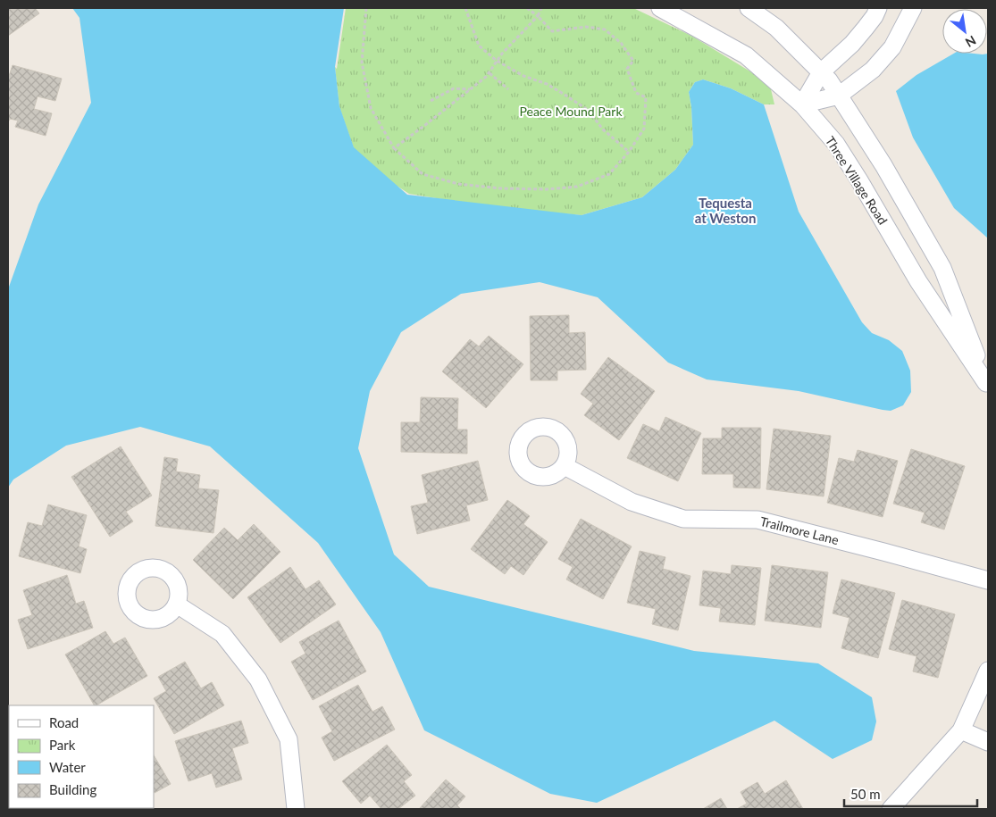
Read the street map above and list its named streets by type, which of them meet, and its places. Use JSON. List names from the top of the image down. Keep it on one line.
{"streets":{"street":["Three Village Road","Trailmore Lane"]},"districts":["Tequesta at Weston"],"parks":["Peace Mound Park"],"legend":["Road","Park","Water","Building"],"scale_bar":"50 m","north":"bottom right"}
